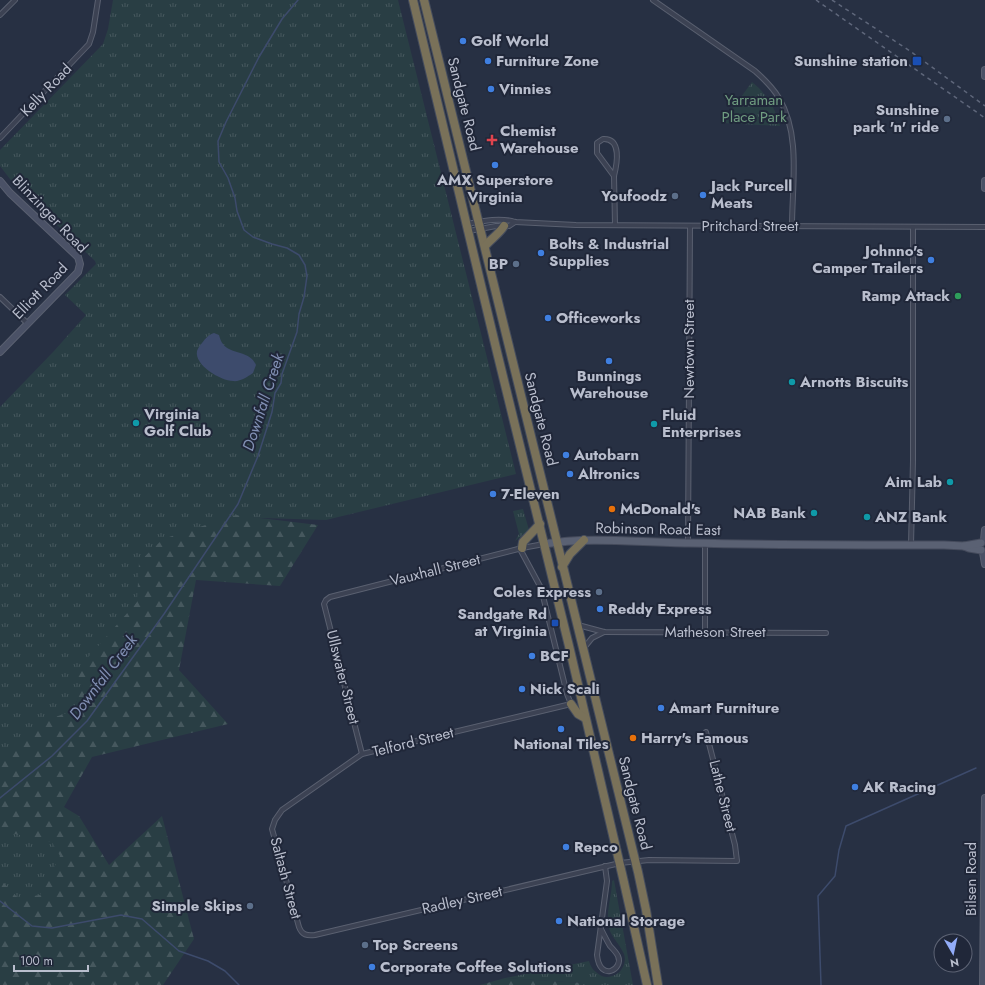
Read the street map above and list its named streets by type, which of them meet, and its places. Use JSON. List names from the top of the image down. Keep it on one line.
{"streets":{"highway":["Sandgate Road"],"main road":["Robinson Road East"],"street":["Kelly Road","Blinzinger Road","Pritchard Street","Elliott Road","Newtown Street","Vauxhall Street","Matheson Street","Ullswater Street","Telford Street","Lathe Street","Saltash Street","Bilsen Road","Radley Street"]},"crossings":[["Sandgate Road","Pritchard Street"],["Sandgate Road","Robinson Road East"],["Sandgate Road","Vauxhall Street"],["Sandgate Road","Matheson Street"],["Sandgate Road","Radley Street"],["Blinzinger Road","Elliott Road"],["Pritchard Street","Newtown Street"],["Newtown Street","Robinson Road East"],["Robinson Road East","Vauxhall Street"],["Vauxhall Street","Ullswater Street"],["Ullswater Street","Telford Street"],["Telford Street","Saltash Street"],["Lathe Street","Radley Street"],["Saltash Street","Radley Street"]],"water":["Downfall Creek"],"parks":["Yarraman Place Park"],"places":{"other":["Golf World","Furniture Zone","Vinnies","Sunshine park 'n' ride","AMX Superstore Virginia","Jack Purcell Meats","Youfoodz","Bolts & Industrial Supplies","Johnno's Camper Trailers","BP","Ramp Attack","Officeworks","Bunnings Warehouse","Arnotts Biscuits","Virginia Golf Club","Fluid Enterprises","Autobarn","Altronics","Aim Lab","7-Eleven","McDonald's","NAB Bank","ANZ Bank","Coles Express","Reddy Express","BCF","Nick Scali","Amart Furniture","National Tiles","Harry's Famous","AK Racing","Repco","Simple Skips","National Storage","Top Screens","Corporate Coffee Solutions"],"transit":["Sunshine station","Sandgate Rd at Virginia"],"health":["Chemist Warehouse"]},"scale_bar":"100 m","north":"bottom"}
